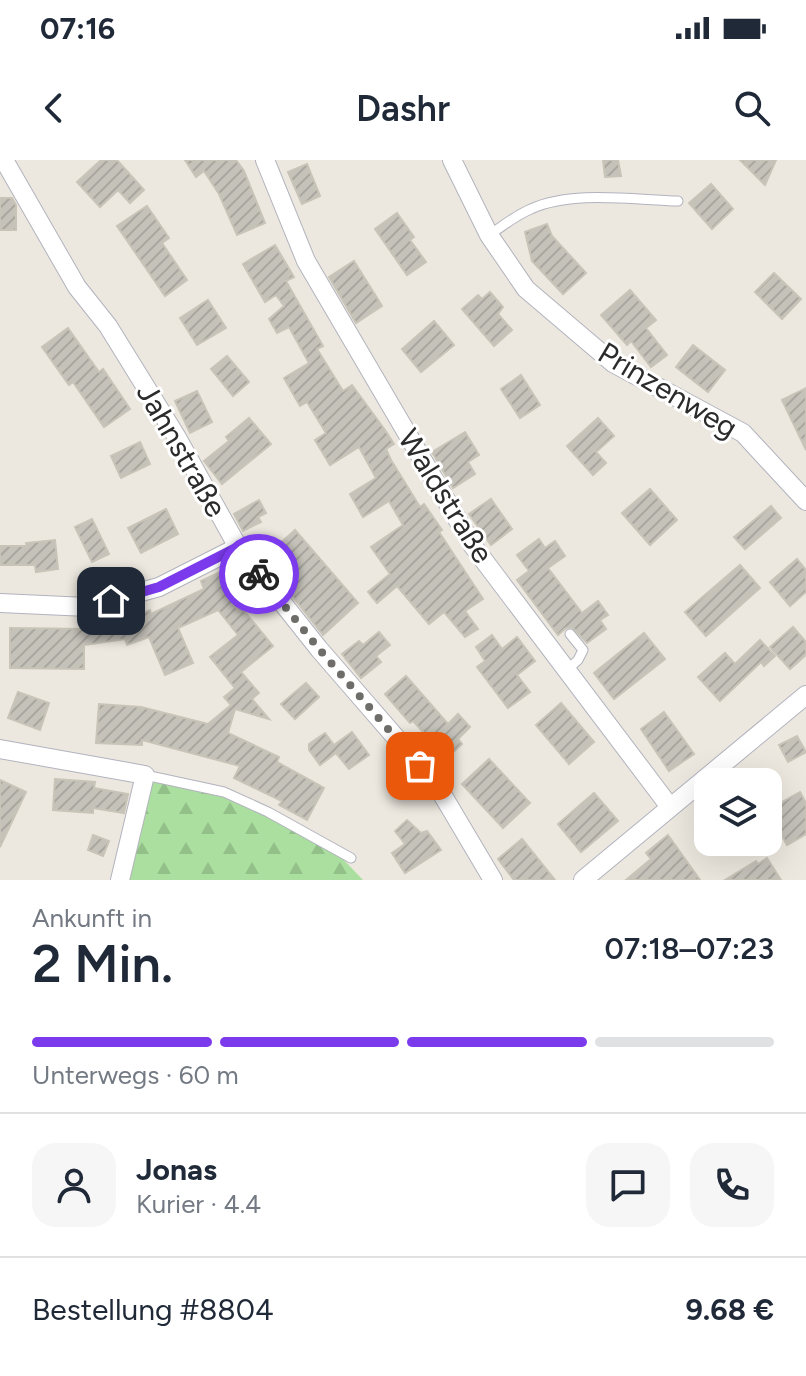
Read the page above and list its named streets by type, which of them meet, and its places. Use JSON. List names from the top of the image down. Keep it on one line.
{"streets":{"street":["Prinzenweg","Jahnstraße","Waldstraße"]},"page":{"status":"07:16","header":"Dashr","heading":["2 Min.","Ankunft in","07:18–07:23"],"panel":["Jonas","Kurier · 4.4","Bestellung #8804","9.68 €"],"bar":"Unterwegs · 60 m"}}
